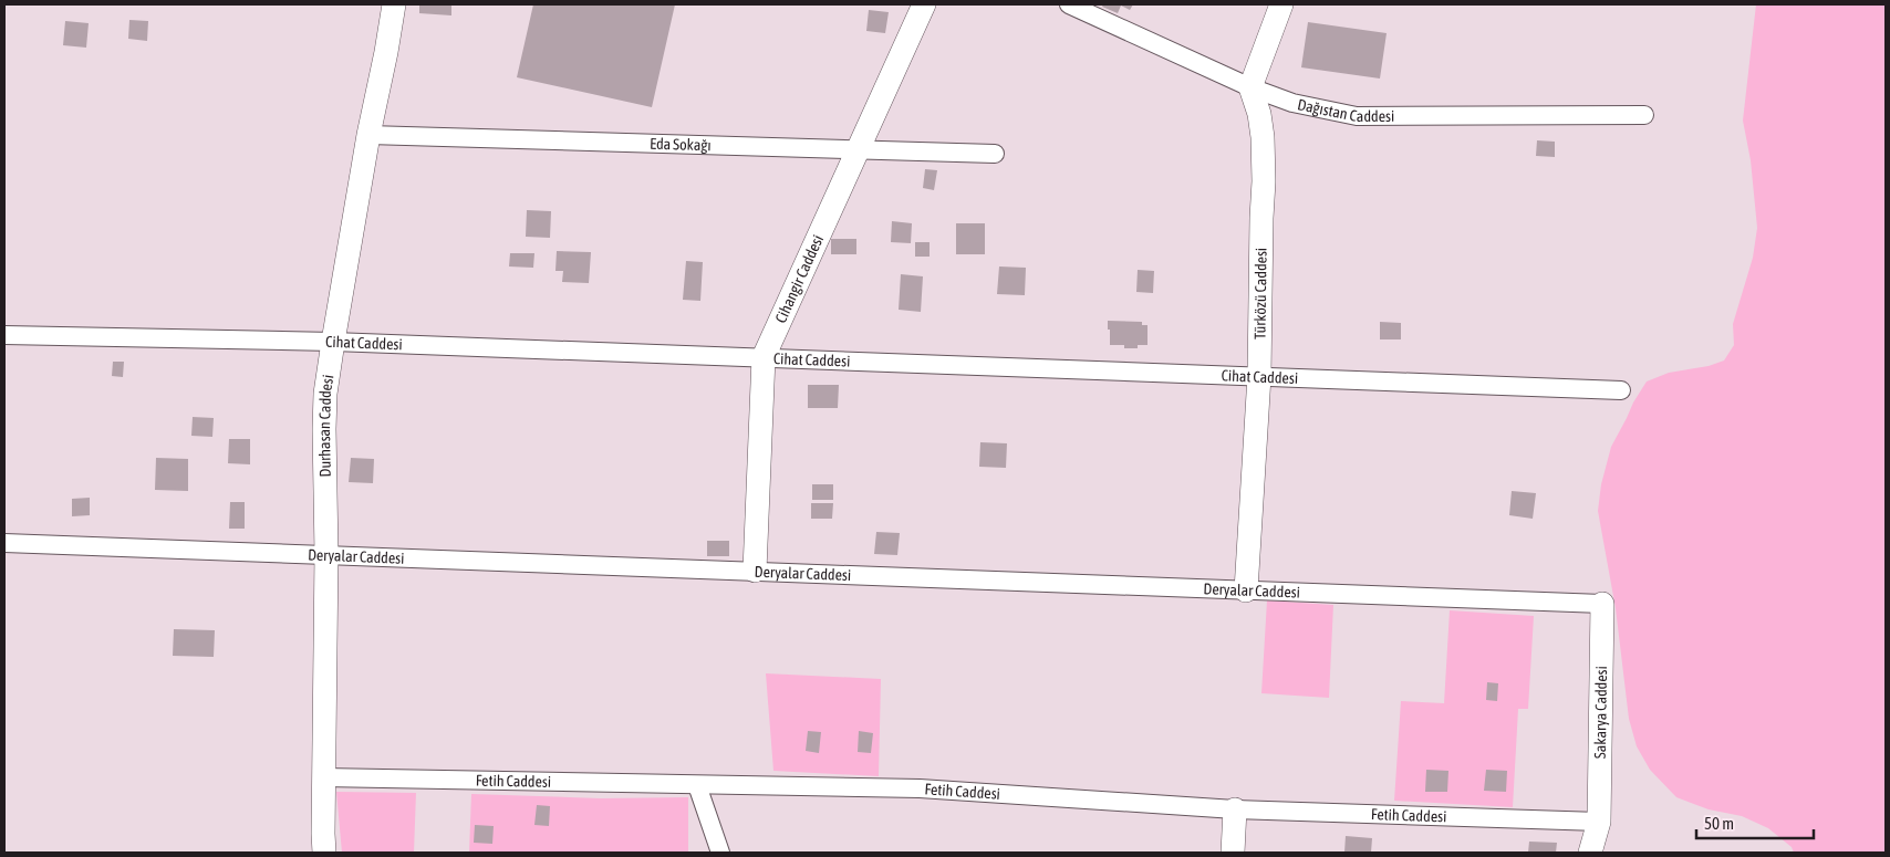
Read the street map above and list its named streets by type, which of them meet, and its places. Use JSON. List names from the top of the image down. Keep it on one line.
{"streets":{"street":["Dağıstan Caddesi","Eda Sokağı","Cihangir Caddesi","Türközü Caddesi","Cihat Caddesi","Durhasan Caddesi","Deryalar Caddesi","Sakarya Caddesi","Fetih Caddesi"]},"crossings":[["Dağıstan Caddesi","Türközü Caddesi"],["Eda Sokağı","Cihangir Caddesi"],["Eda Sokağı","Durhasan Caddesi"],["Cihangir Caddesi","Cihat Caddesi"],["Cihangir Caddesi","Deryalar Caddesi"],["Türközü Caddesi","Cihat Caddesi"],["Türközü Caddesi","Deryalar Caddesi"],["Cihat Caddesi","Durhasan Caddesi"],["Durhasan Caddesi","Deryalar Caddesi"],["Durhasan Caddesi","Fetih Caddesi"],["Deryalar Caddesi","Sakarya Caddesi"],["Sakarya Caddesi","Fetih Caddesi"]],"scale_bar":"50 m"}
